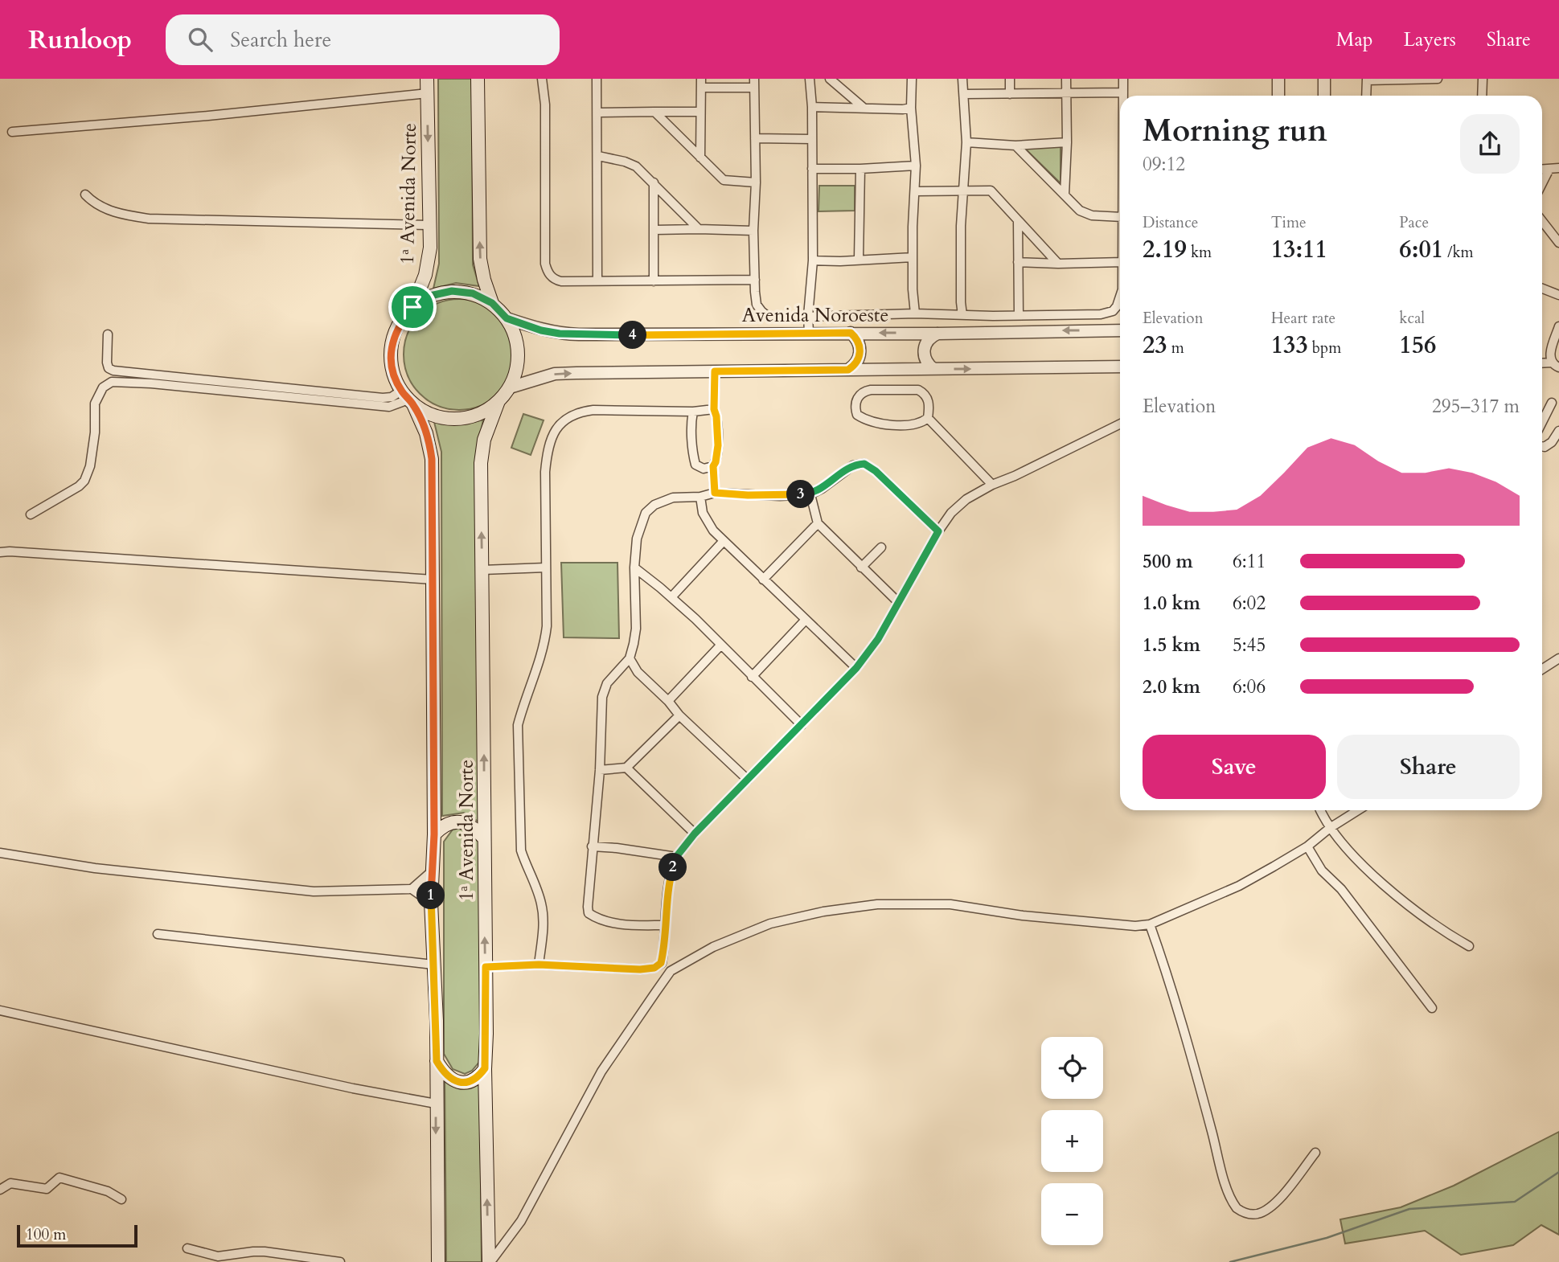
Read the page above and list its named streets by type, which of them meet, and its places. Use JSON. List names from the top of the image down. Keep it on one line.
{"streets":{"main road":["1ᵃ Avenida Norte"],"street":["Avenida Noroeste"]},"crossings":[["1ᵃ Avenida Norte","Avenida Noroeste"]],"scale_bar":"100 m","page":{"header":"Runloop","search":"Search here","nav":["Map","Layers","Share"],"heading":["Morning run","09:12"],"stats":[["Distance","2.19 km"],["Time","13:11"],["Pace","6:01 /km"],["Elevation","23 m"],["Heart rate","133 bpm"],["kcal","156"]],"pins":["4","3","2","1"],"chart":["Elevation","295–317 m"],"list":[{"name":"500 m","note":"6:11"},{"name":"1.0 km","note":"6:02"},{"name":"1.5 km","note":"5:45"},{"name":"2.0 km","note":"6:06"}],"buttons":["Save","Share"],"map_buttons":["+","−"],"scale":"100 m"}}
